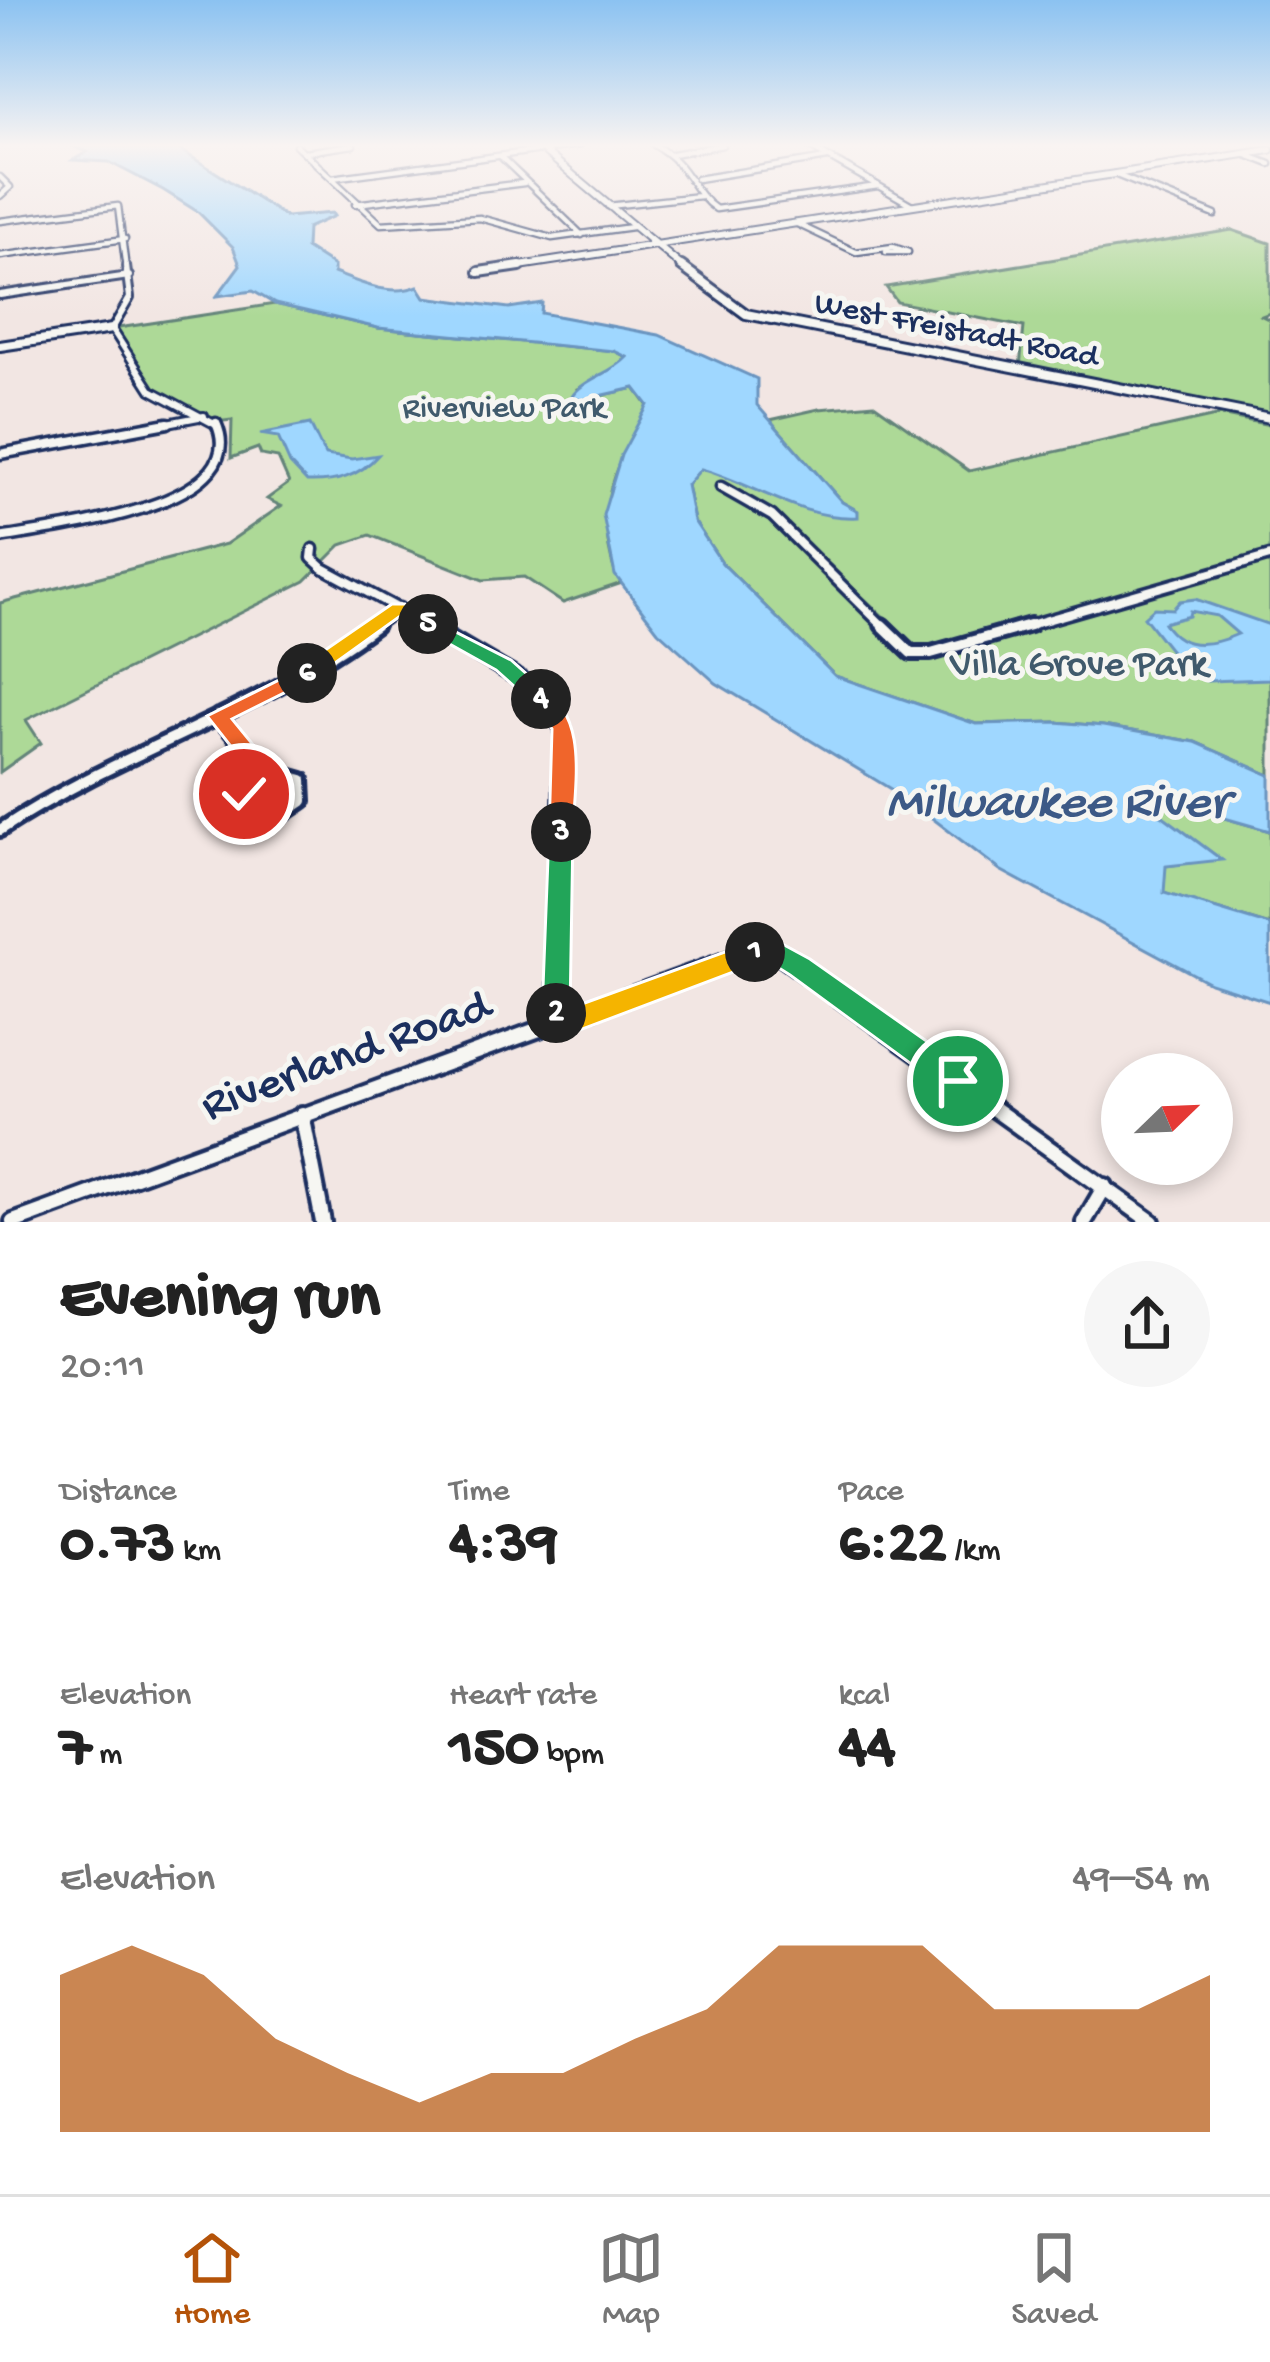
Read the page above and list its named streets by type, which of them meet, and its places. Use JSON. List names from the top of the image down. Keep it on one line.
{"streets":{"street":["West Freistadt Road","Riverland Road"]},"water":["Milwaukee River"],"parks":["Riverview Park","Villa Grove Park"],"north":"top right","page":{"pins":["5","6","4","3","1","2"],"heading":["Evening run","20:11"],"stats":[["Distance","0.73 km"],["Time","4:39"],["Pace","6:22 /km"],["Elevation","7 m"],["Heart rate","150 bpm"],["kcal","44"]],"chart":["Elevation","49–54 m"],"tabs":["Home","Map","Saved"]}}
